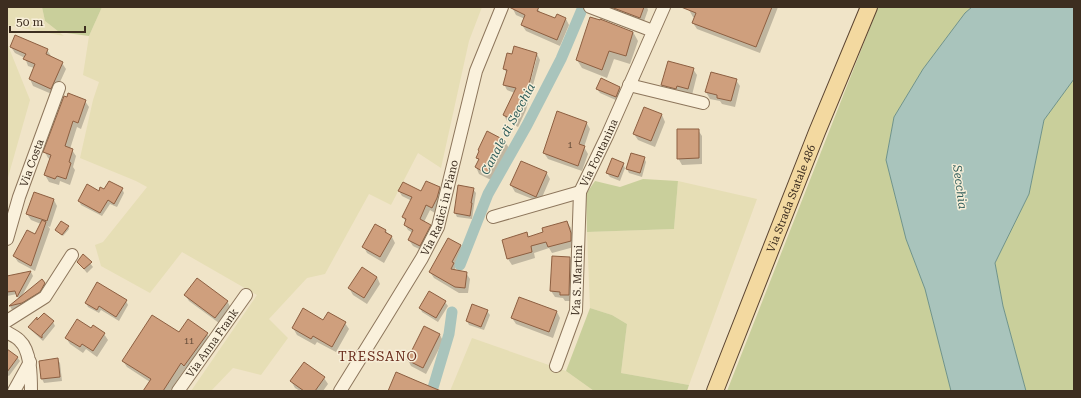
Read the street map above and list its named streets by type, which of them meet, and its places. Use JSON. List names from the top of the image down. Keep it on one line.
{"streets":{"main road":["Via Strada Statale 486"],"street":["Via Fontanina","Via Costa","Via Radici in Piano","Via S. Martini","Via Anna Frank"]},"crossings":[["Via Fontanina","Via S. Martini"]],"districts":["TRESSANO"],"water":["Canale di Secchia","Secchia"],"house_numbers":["1","11"],"scale_bar":"50 m"}
